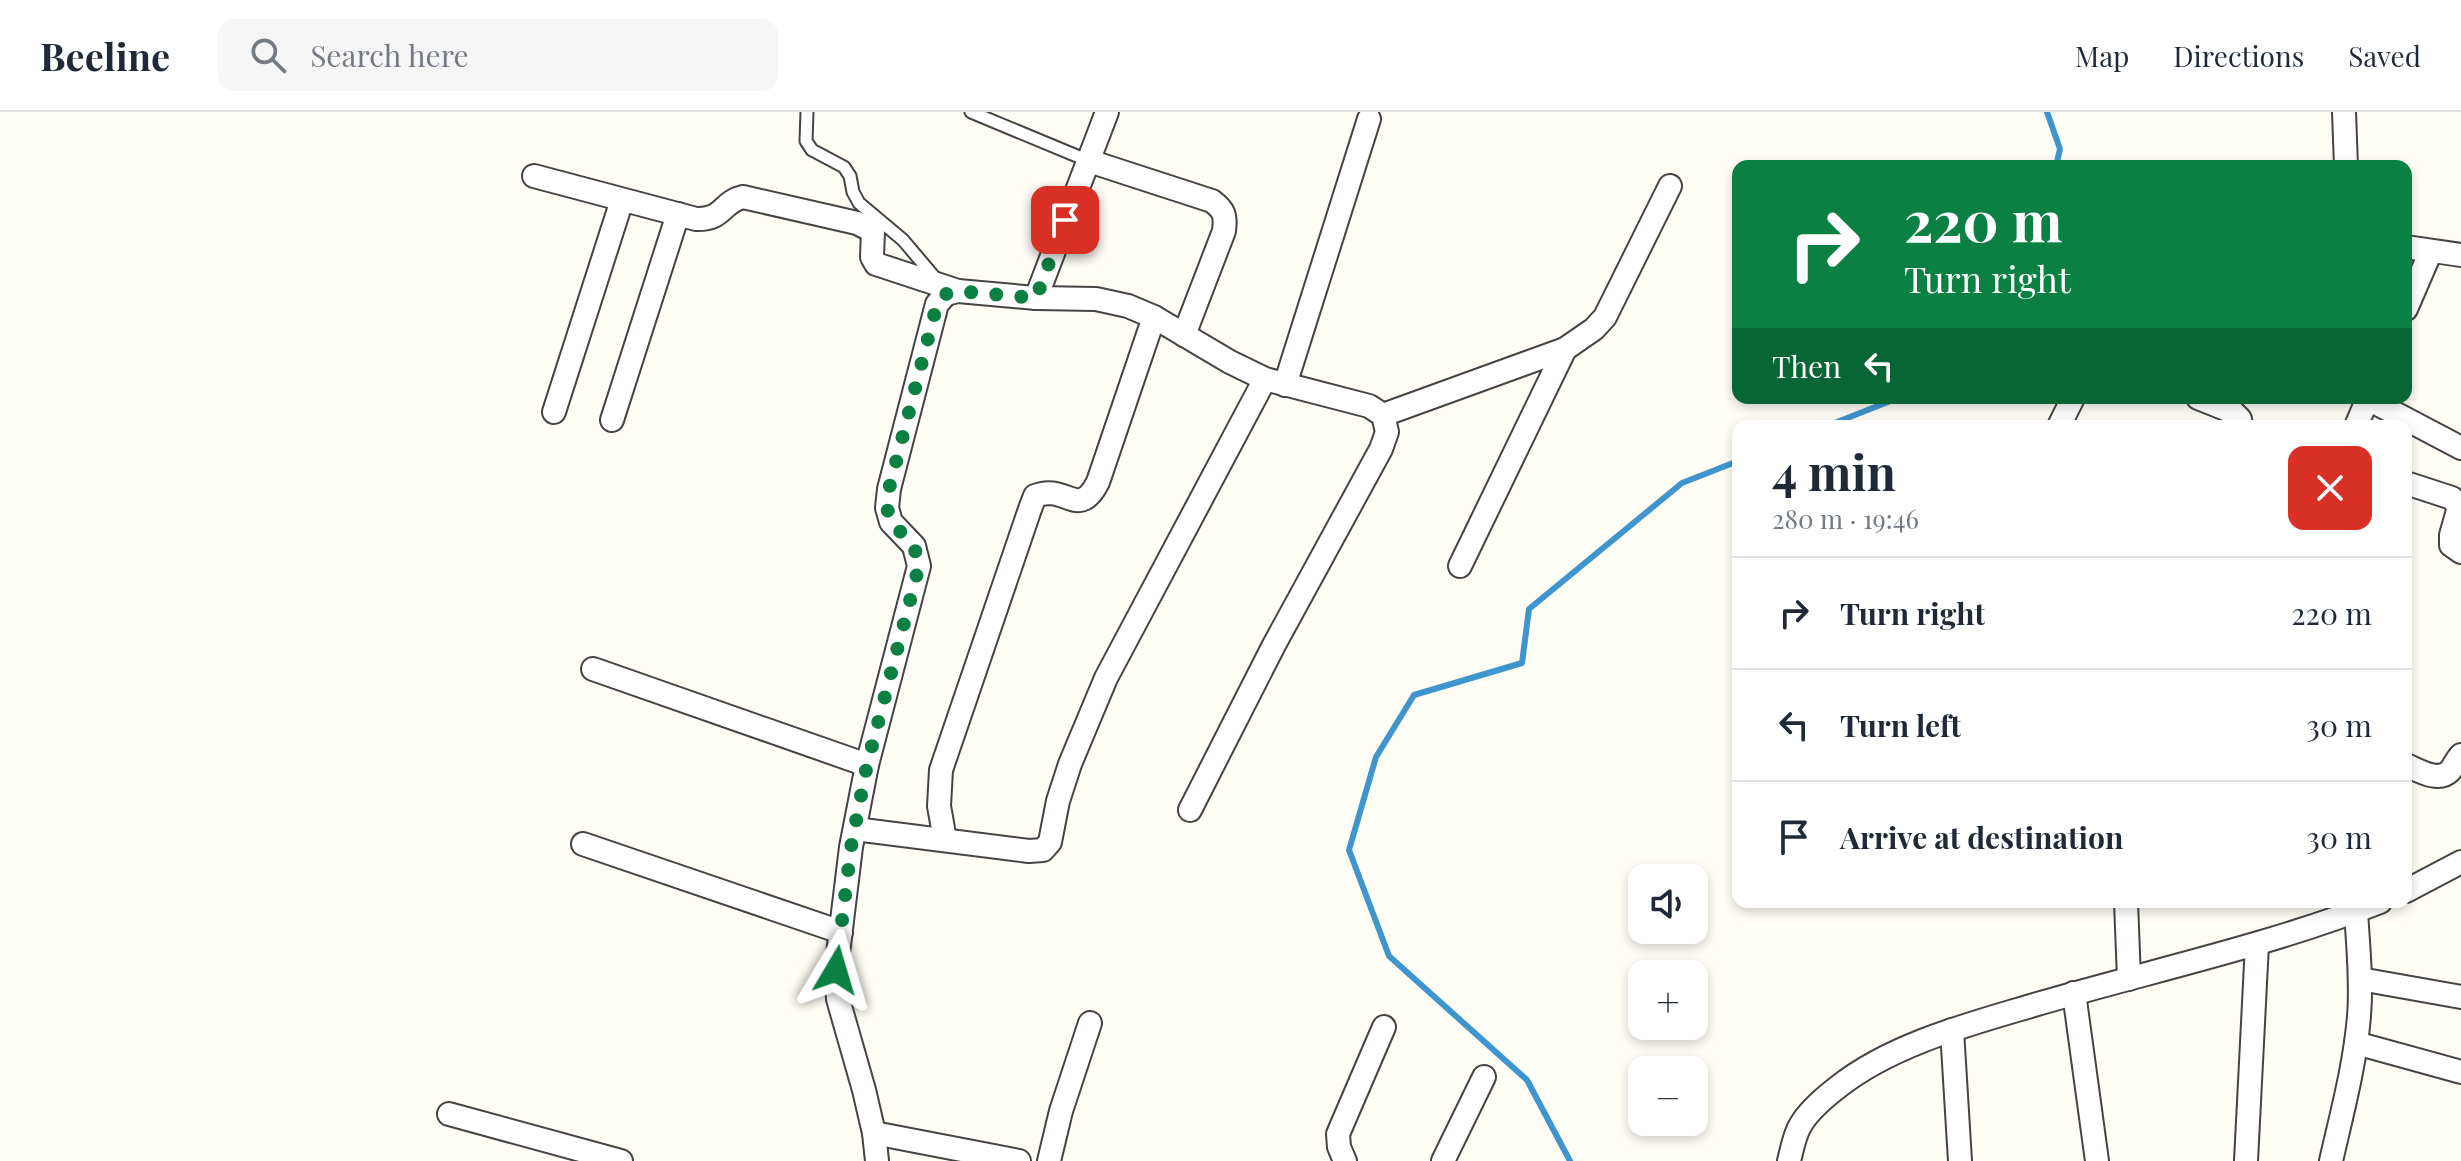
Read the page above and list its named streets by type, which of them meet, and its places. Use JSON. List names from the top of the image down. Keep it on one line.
{"page":{"header":"Beeline","search":"Search here","nav":["Map","Directions","Saved"],"turn":["220 m","Turn right"],"then":"Then","heading":["4 min","280 m · 19:46"],"list":[{"name":"Turn right","value":"220 m"},{"name":"Turn left","value":"30 m"},{"name":"Arrive at destination","value":"30 m"}],"map_buttons":["+","−"]}}
